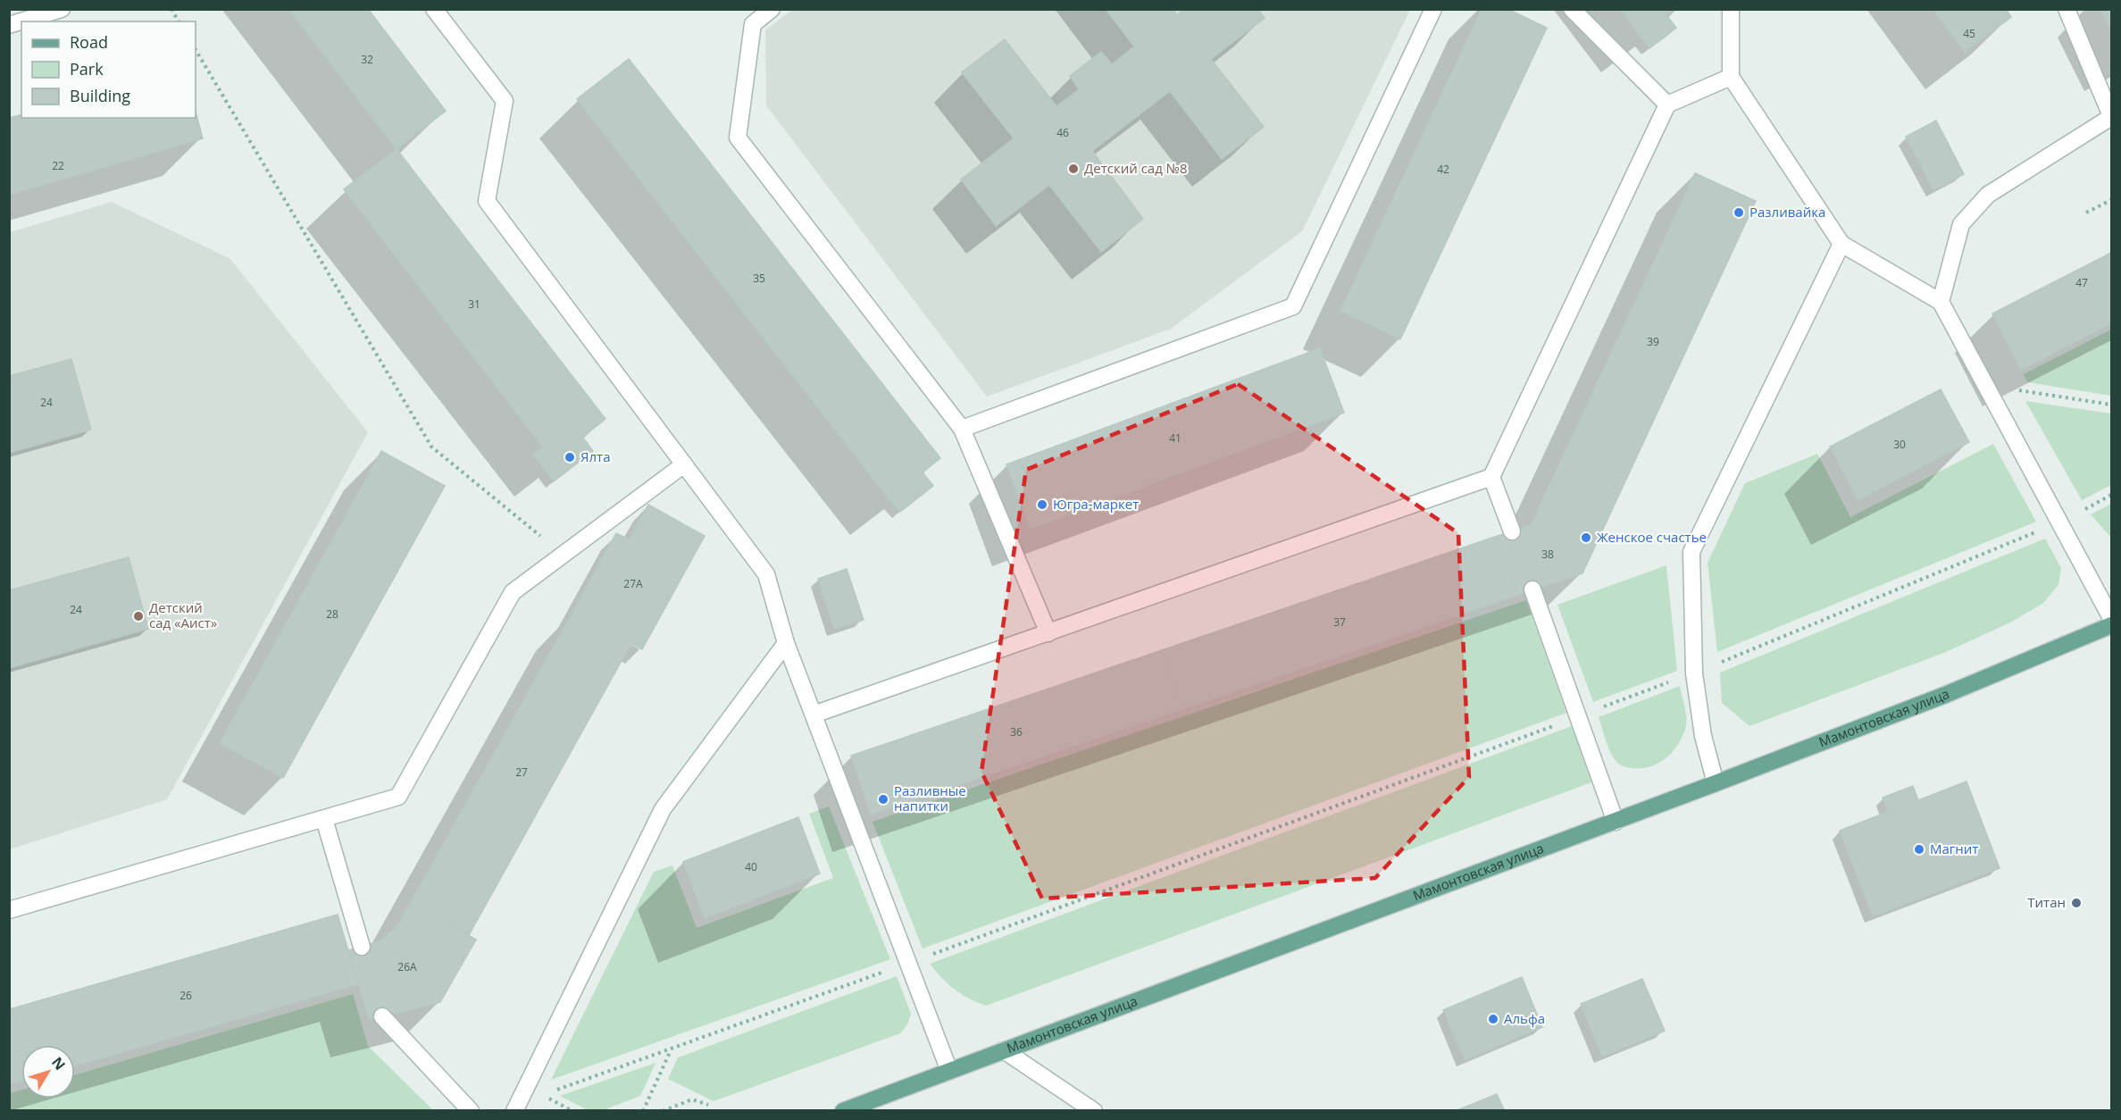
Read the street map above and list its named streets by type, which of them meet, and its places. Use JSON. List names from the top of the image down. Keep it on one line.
{"streets":{"main road":["Мамонтовская улица"]},"places":["Детский сад №8","Разливайка","Ялта","Югра-маркет","Женское счастье","Детский сад «Аист»","Разливные напитки","Магнит","Титан","Альфа"],"house_numbers":["45","32","46","22","42","35","47","31","39","24","41","30","38","27А","24","28","37","36","27","40","26А","26"],"legend":["Road","Park","Building"],"north":"top right"}
